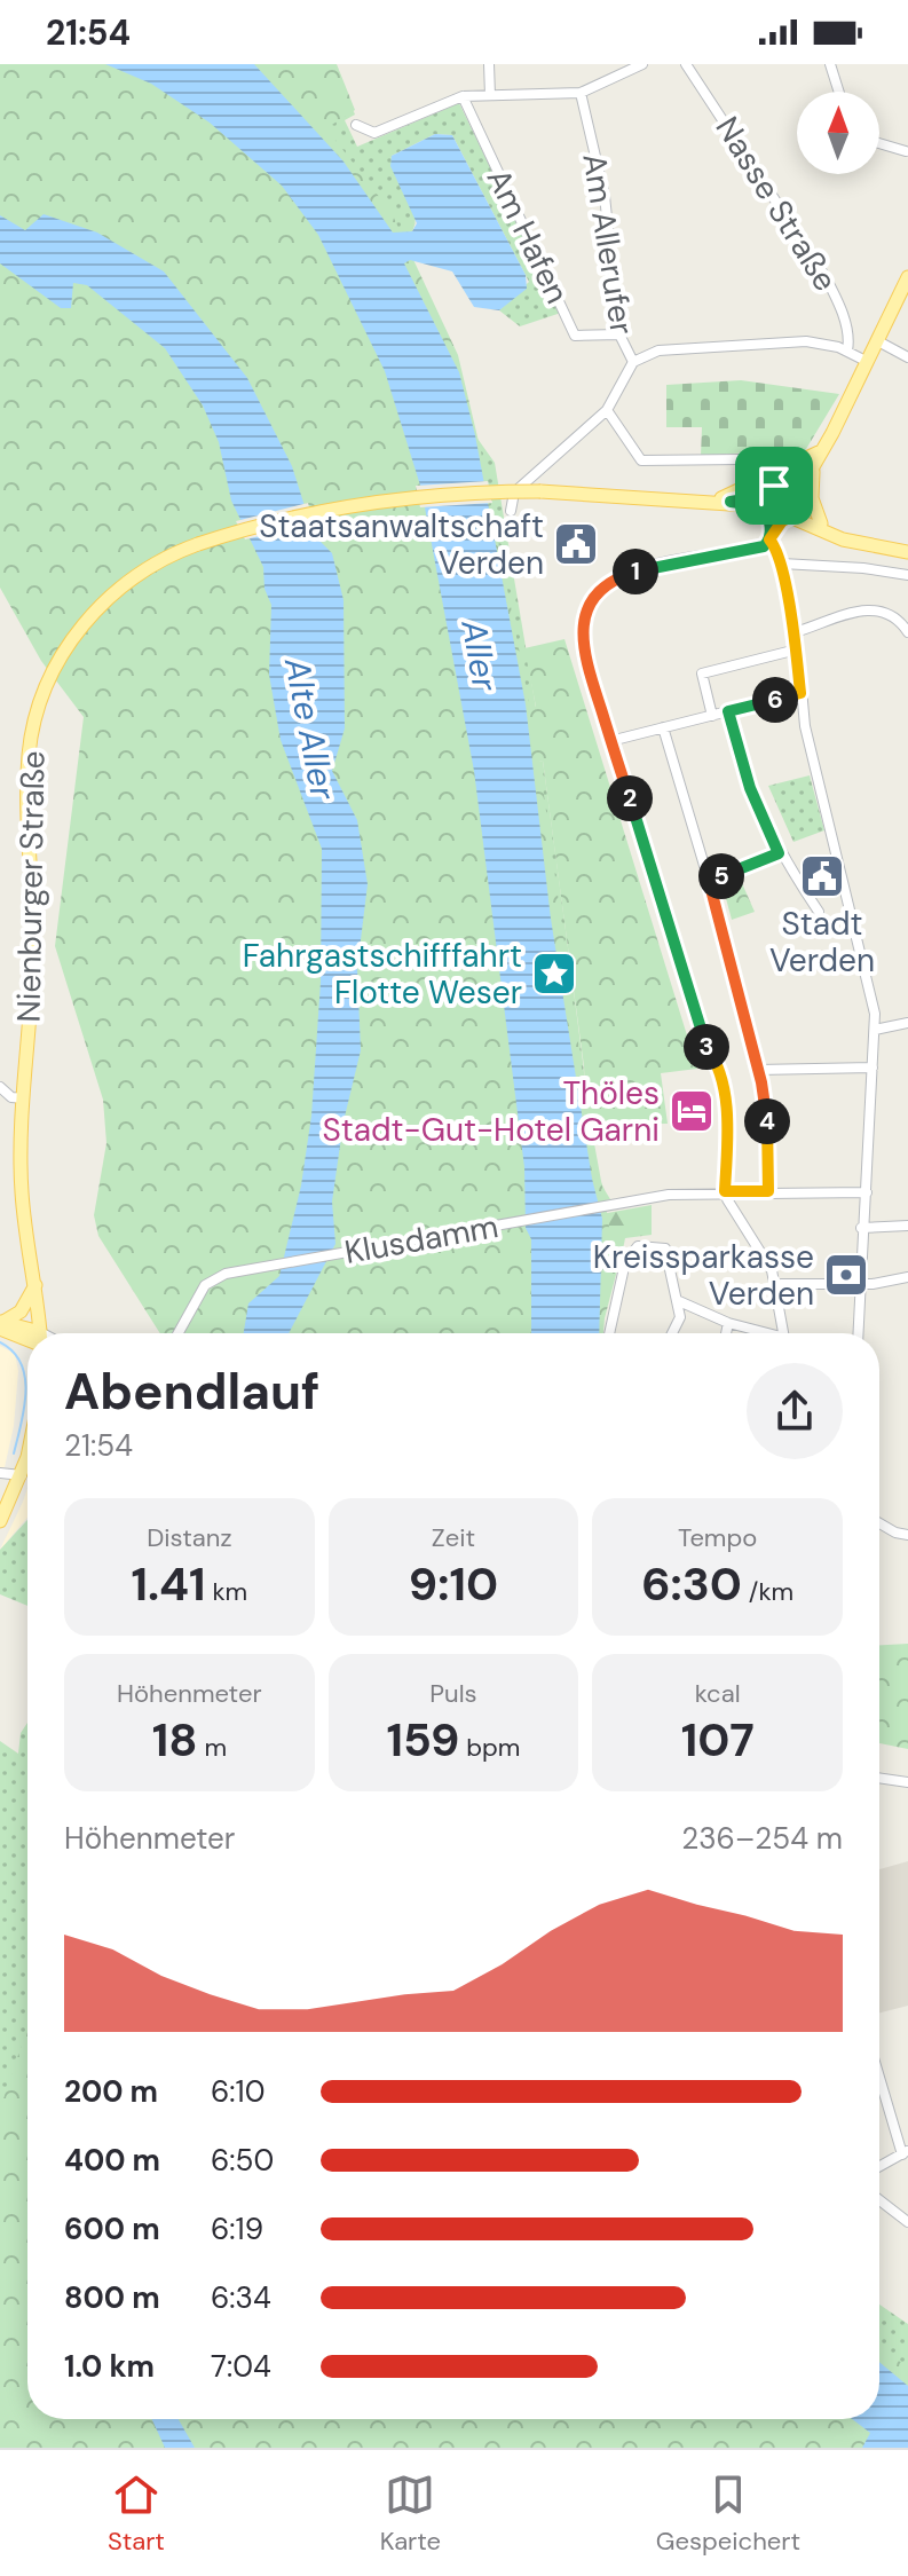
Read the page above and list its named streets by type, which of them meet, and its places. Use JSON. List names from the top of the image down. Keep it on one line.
{"streets":{"main road":["Nienburger Straße"],"street":["Nasse Straße","Am Hafen","Am Allerufer","Klusdamm"]},"crossings":[["Am Hafen","Am Allerufer"]],"water":["Aller","Alte Aller"],"places":{"public building":["Staatsanwaltschaft Verden","Stadt Verden"],"place":["Fahrgastschifffahrt Flotte Weser"],"hotel":["Thöles Stadt-Gut-Hotel Garni"],"bank":["Kreissparkasse Verden"]},"north":"top","page":{"status":"21:54","pins":["1","6","2","5","3","4"],"heading":["Abendlauf","21:54"],"stats":[["Distanz","1.41 km"],["Zeit","9:10"],["Tempo","6:30 /km"],["Höhenmeter","18 m"],["Puls","159 bpm"],["kcal","107"]],"chart":["Höhenmeter","236–254 m"],"list":[{"name":"200 m","note":"6:10"},{"name":"400 m","note":"6:50"},{"name":"600 m","note":"6:19"},{"name":"800 m","note":"6:34"},{"name":"1.0 km","note":"7:04"}],"tabs":["Start","Karte","Gespeichert"]}}
